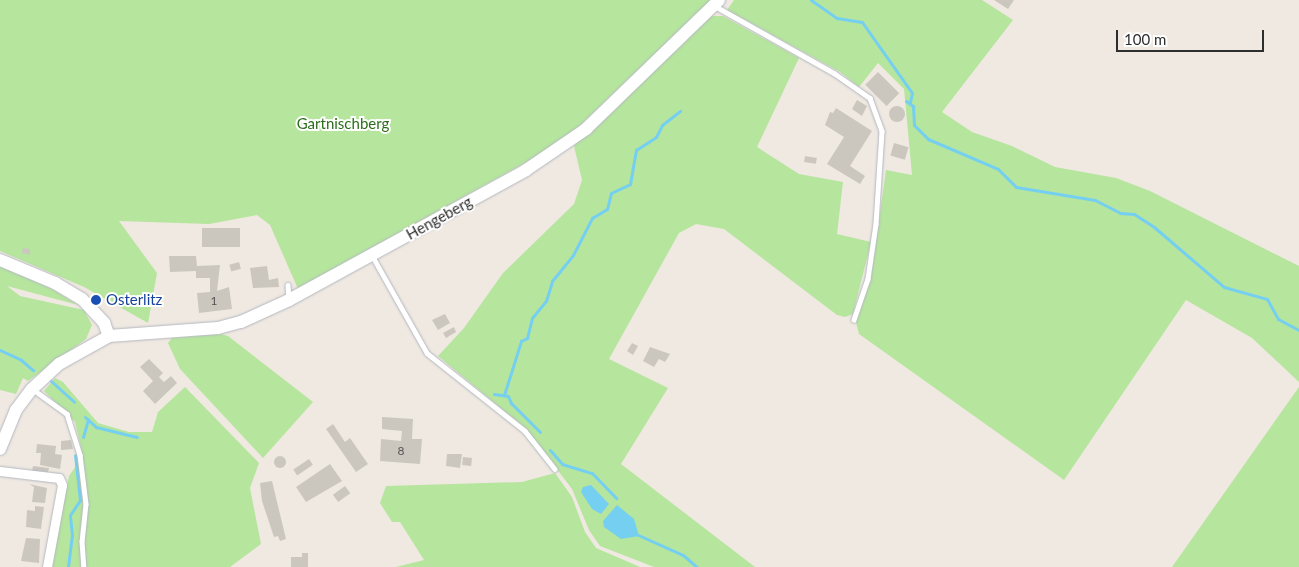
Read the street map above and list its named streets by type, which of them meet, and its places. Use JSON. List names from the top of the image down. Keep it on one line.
{"streets":{"street":["Hengeberg"]},"parks":["Gartnischberg"],"places":["Osterlitz"],"house_numbers":["1","8"],"scale_bar":"100 m"}
